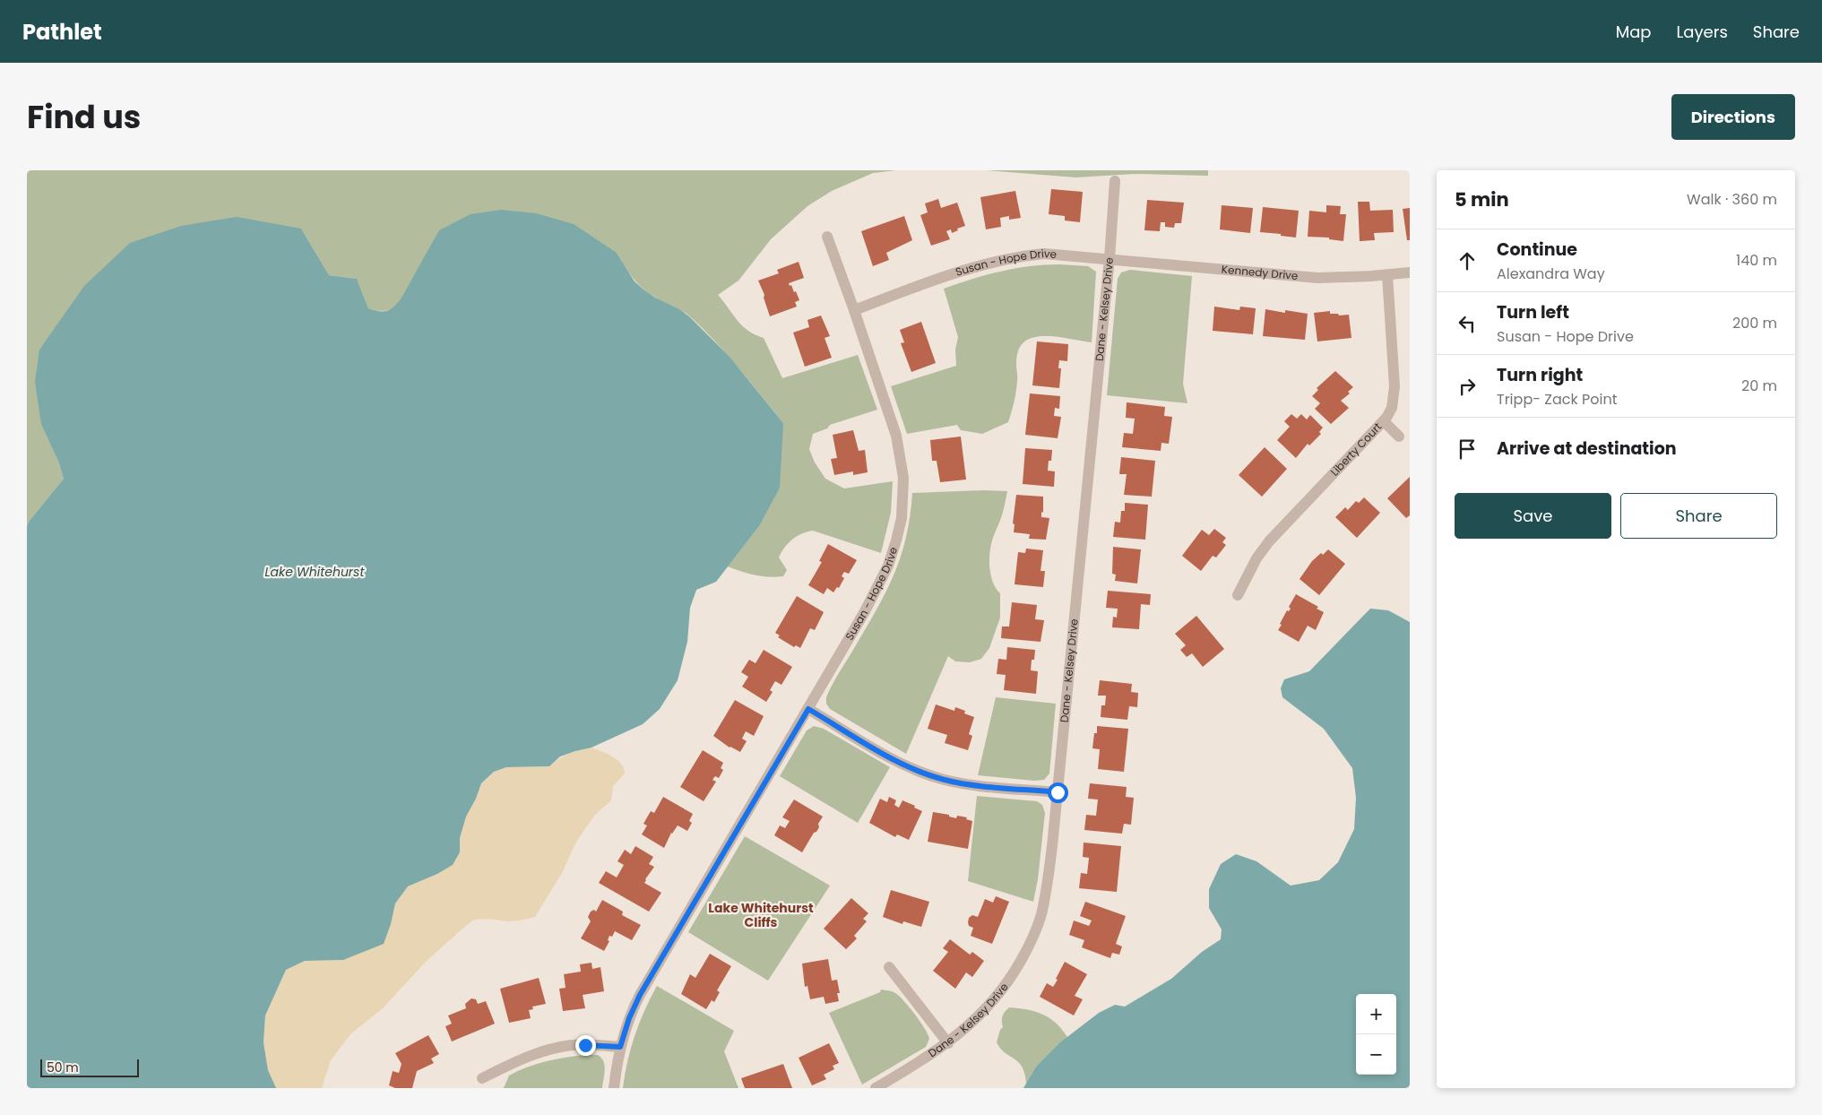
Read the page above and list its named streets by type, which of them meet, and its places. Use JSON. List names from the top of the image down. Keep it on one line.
{"streets":{"street":["Susan - Hope Drive","Kennedy Drive","Dane - Kelsey Drive","Liberty Court"]},"crossings":[["Susan - Hope Drive","Kennedy Drive"],["Susan - Hope Drive","Dane - Kelsey Drive"],["Kennedy Drive","Dane - Kelsey Drive"],["Kennedy Drive","Liberty Court"]],"districts":["Lake Whitehurst Cliffs"],"water":["Lake Whitehurst"],"scale_bar":"50 m","page":{"header":"Pathlet","nav":["Map","Layers","Share"],"title":"Find us","buttons":["Directions",["Save","Share"]],"heading":["5 min","Walk · 360 m"],"list":[["Continue","Alexandra Way","140 m"],["Turn left","Susan - Hope Drive","200 m"],["Turn right","Tripp- Zack Point","20 m"],"Arrive at destination"],"map_buttons":["+","−"],"scale":"50 m"}}
